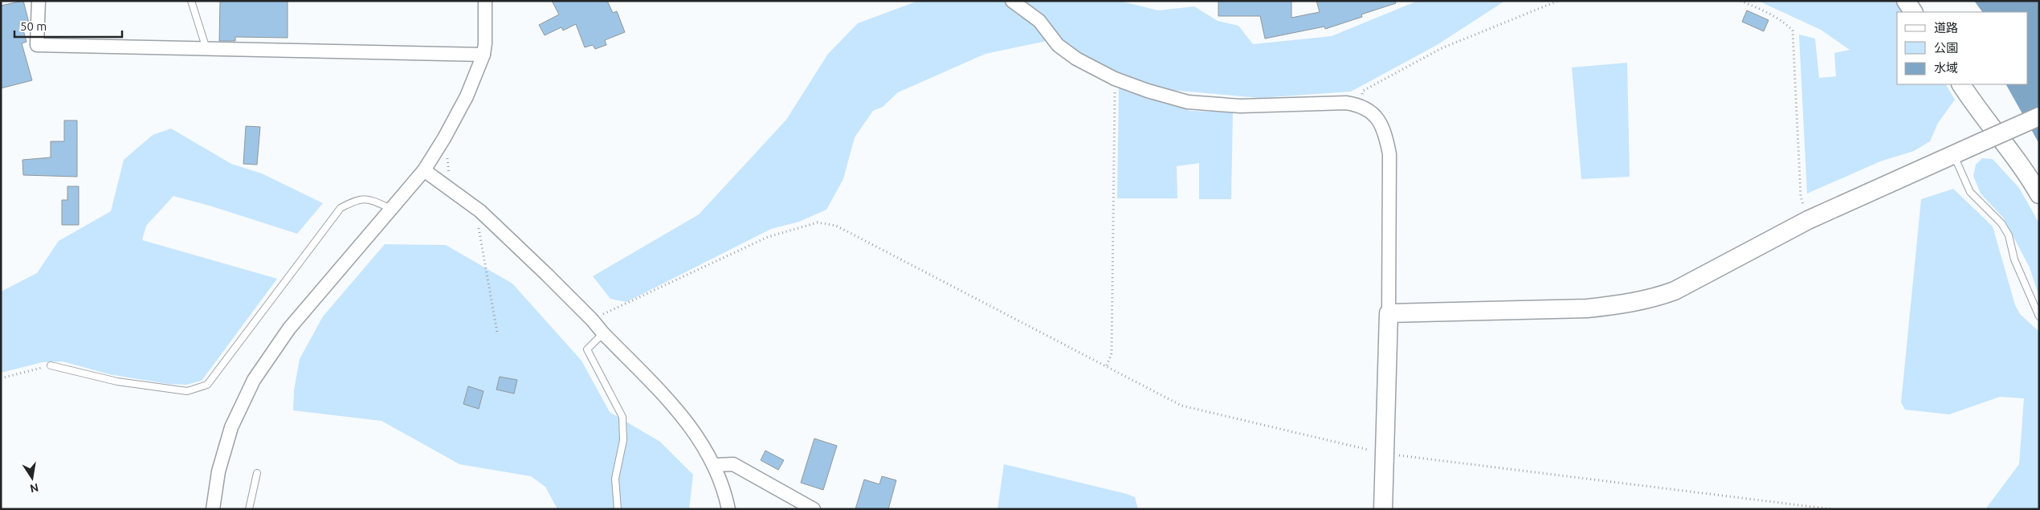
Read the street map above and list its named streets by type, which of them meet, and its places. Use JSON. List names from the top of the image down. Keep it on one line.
{"legend":["道路","公園","水域"],"scale_bar":"50 m","north":"bottom"}
